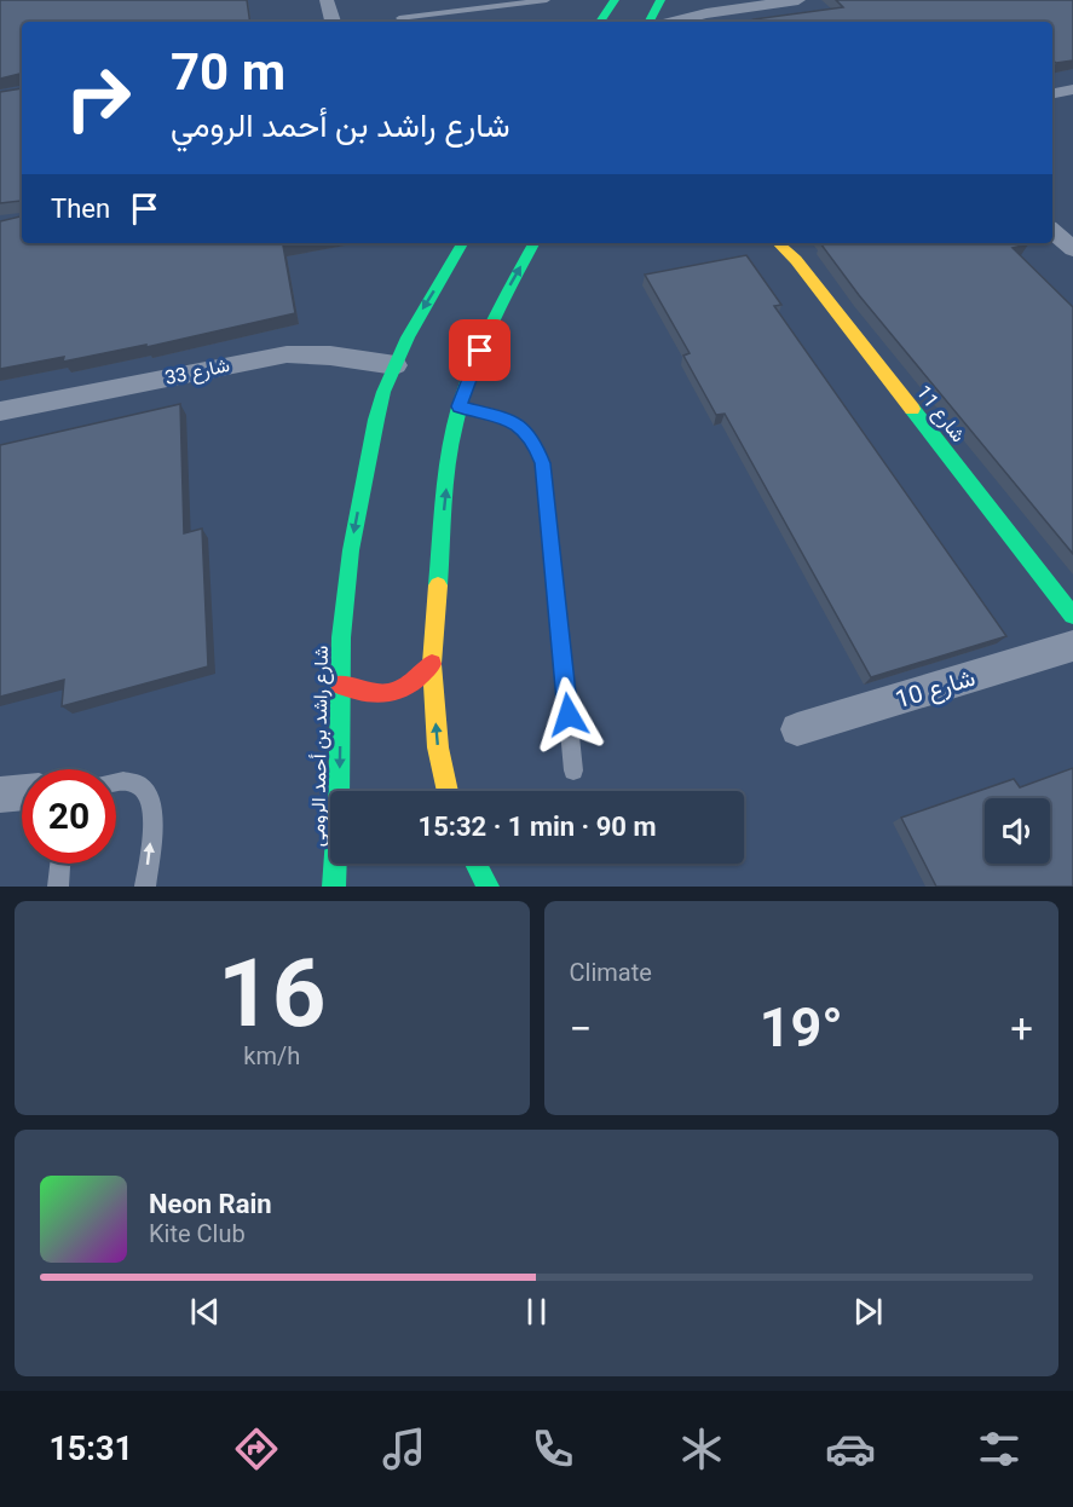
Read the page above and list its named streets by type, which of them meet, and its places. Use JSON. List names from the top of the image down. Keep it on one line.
{"streets":{"street":["شارع 33","شارع 11","شارع 10","شارع راشد بن أحمد الرومي"]},"crossings":[["شارع 33","شارع راشد بن أحمد الرومي"]],"page":{"turn":["70 m","شارع راشد بن أحمد الرومي"],"then":"Then","limit":"20","trip":"15:32 · 1 min · 90 m","tile":[["16","km/h"],"Climate"],"heat":["−","19°","+"],"song":["Neon Rain","Kite Club"],"tabs":"15:31"}}
